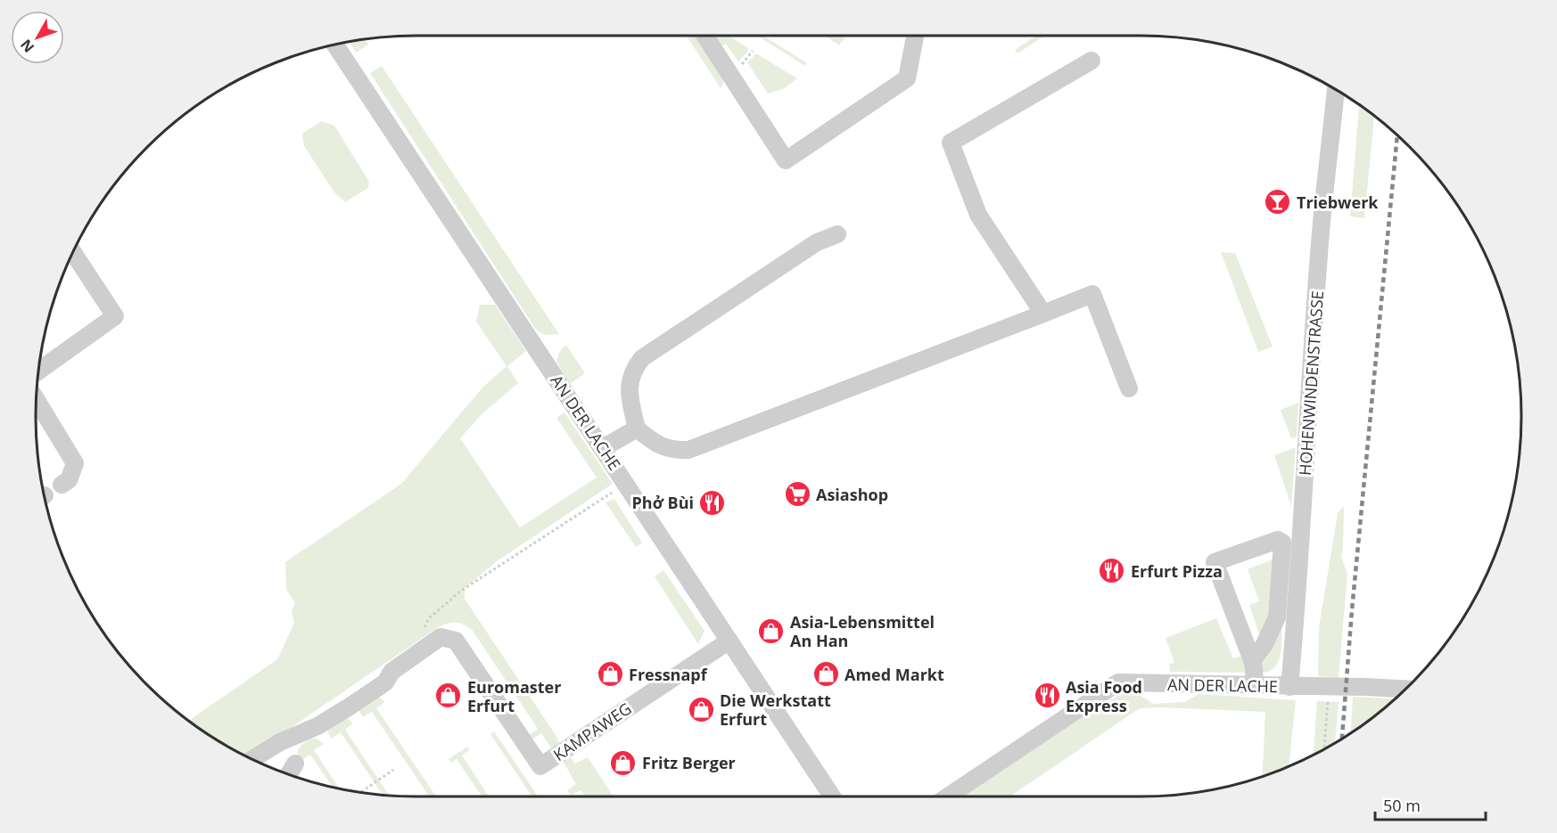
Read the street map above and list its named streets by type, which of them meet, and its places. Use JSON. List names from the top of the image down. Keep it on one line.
{"streets":{"street":["HOHENWINDENSTRASSE","AN DER LACHE","KAMPAWEG"]},"crossings":[["HOHENWINDENSTRASSE","AN DER LACHE"],["AN DER LACHE","KAMPAWEG"]],"places":{"bar":["Triebwerk"],"supermarket":["Asiashop"],"restaurant":["Phở Bùi","Erfurt Pizza","Asia Food Express"],"shop":["Asia-Lebensmittel An Han","Fressnapf","Amed Markt","Euromaster Erfurt","Die Werkstatt Erfurt","Fritz Berger"]},"scale_bar":"50 m","north":"bottom left"}
